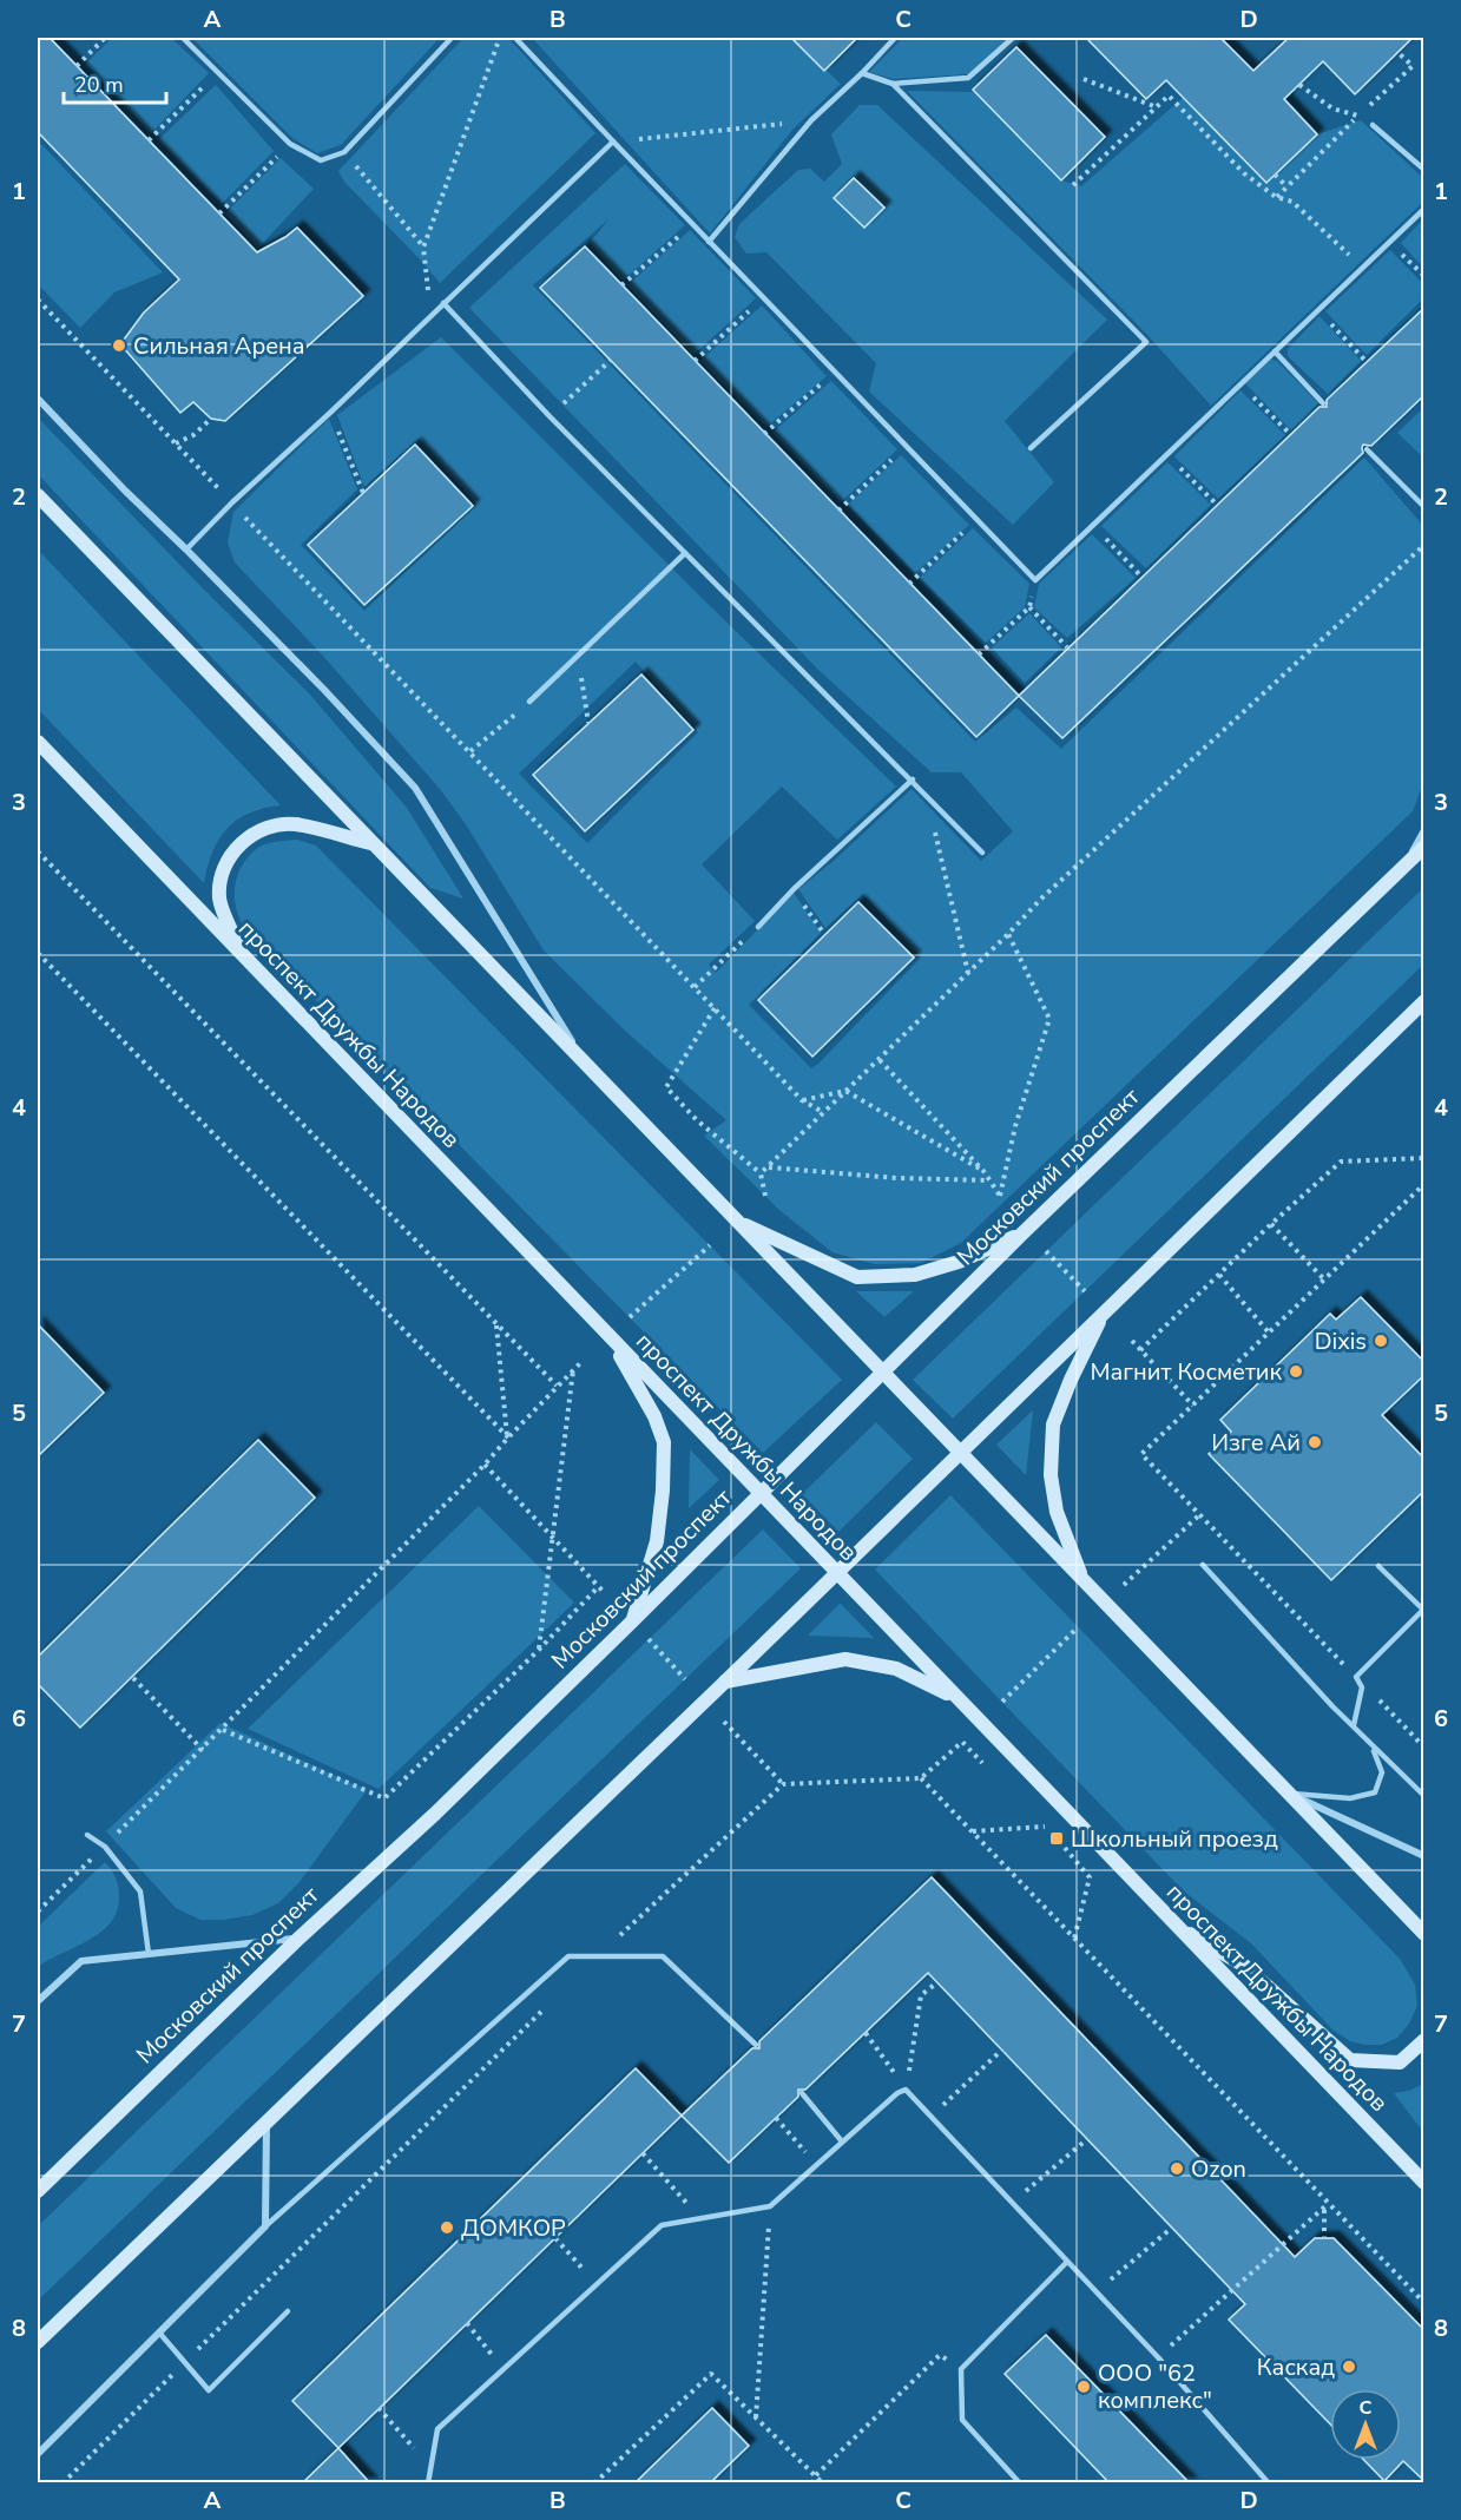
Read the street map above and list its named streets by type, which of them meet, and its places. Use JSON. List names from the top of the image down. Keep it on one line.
{"streets":{"main road":["проспект Дружбы Народов","Московский проспект"]},"crossings":[["проспект Дружбы Народов","Московский проспект"]],"places":{"other":["Сильная Арена","Dixis","Магнит Косметик","Изге Ай","Ozon","ДОМКОР","Каскад","ООО \"62 комплекс\""],"transit":["Школьный проезд"]},"scale_bar":"20 m","north":"top","grid":{"columns":["A","B","C","D"],"rows":["1","2","3","4","5","6","7","8"]}}
